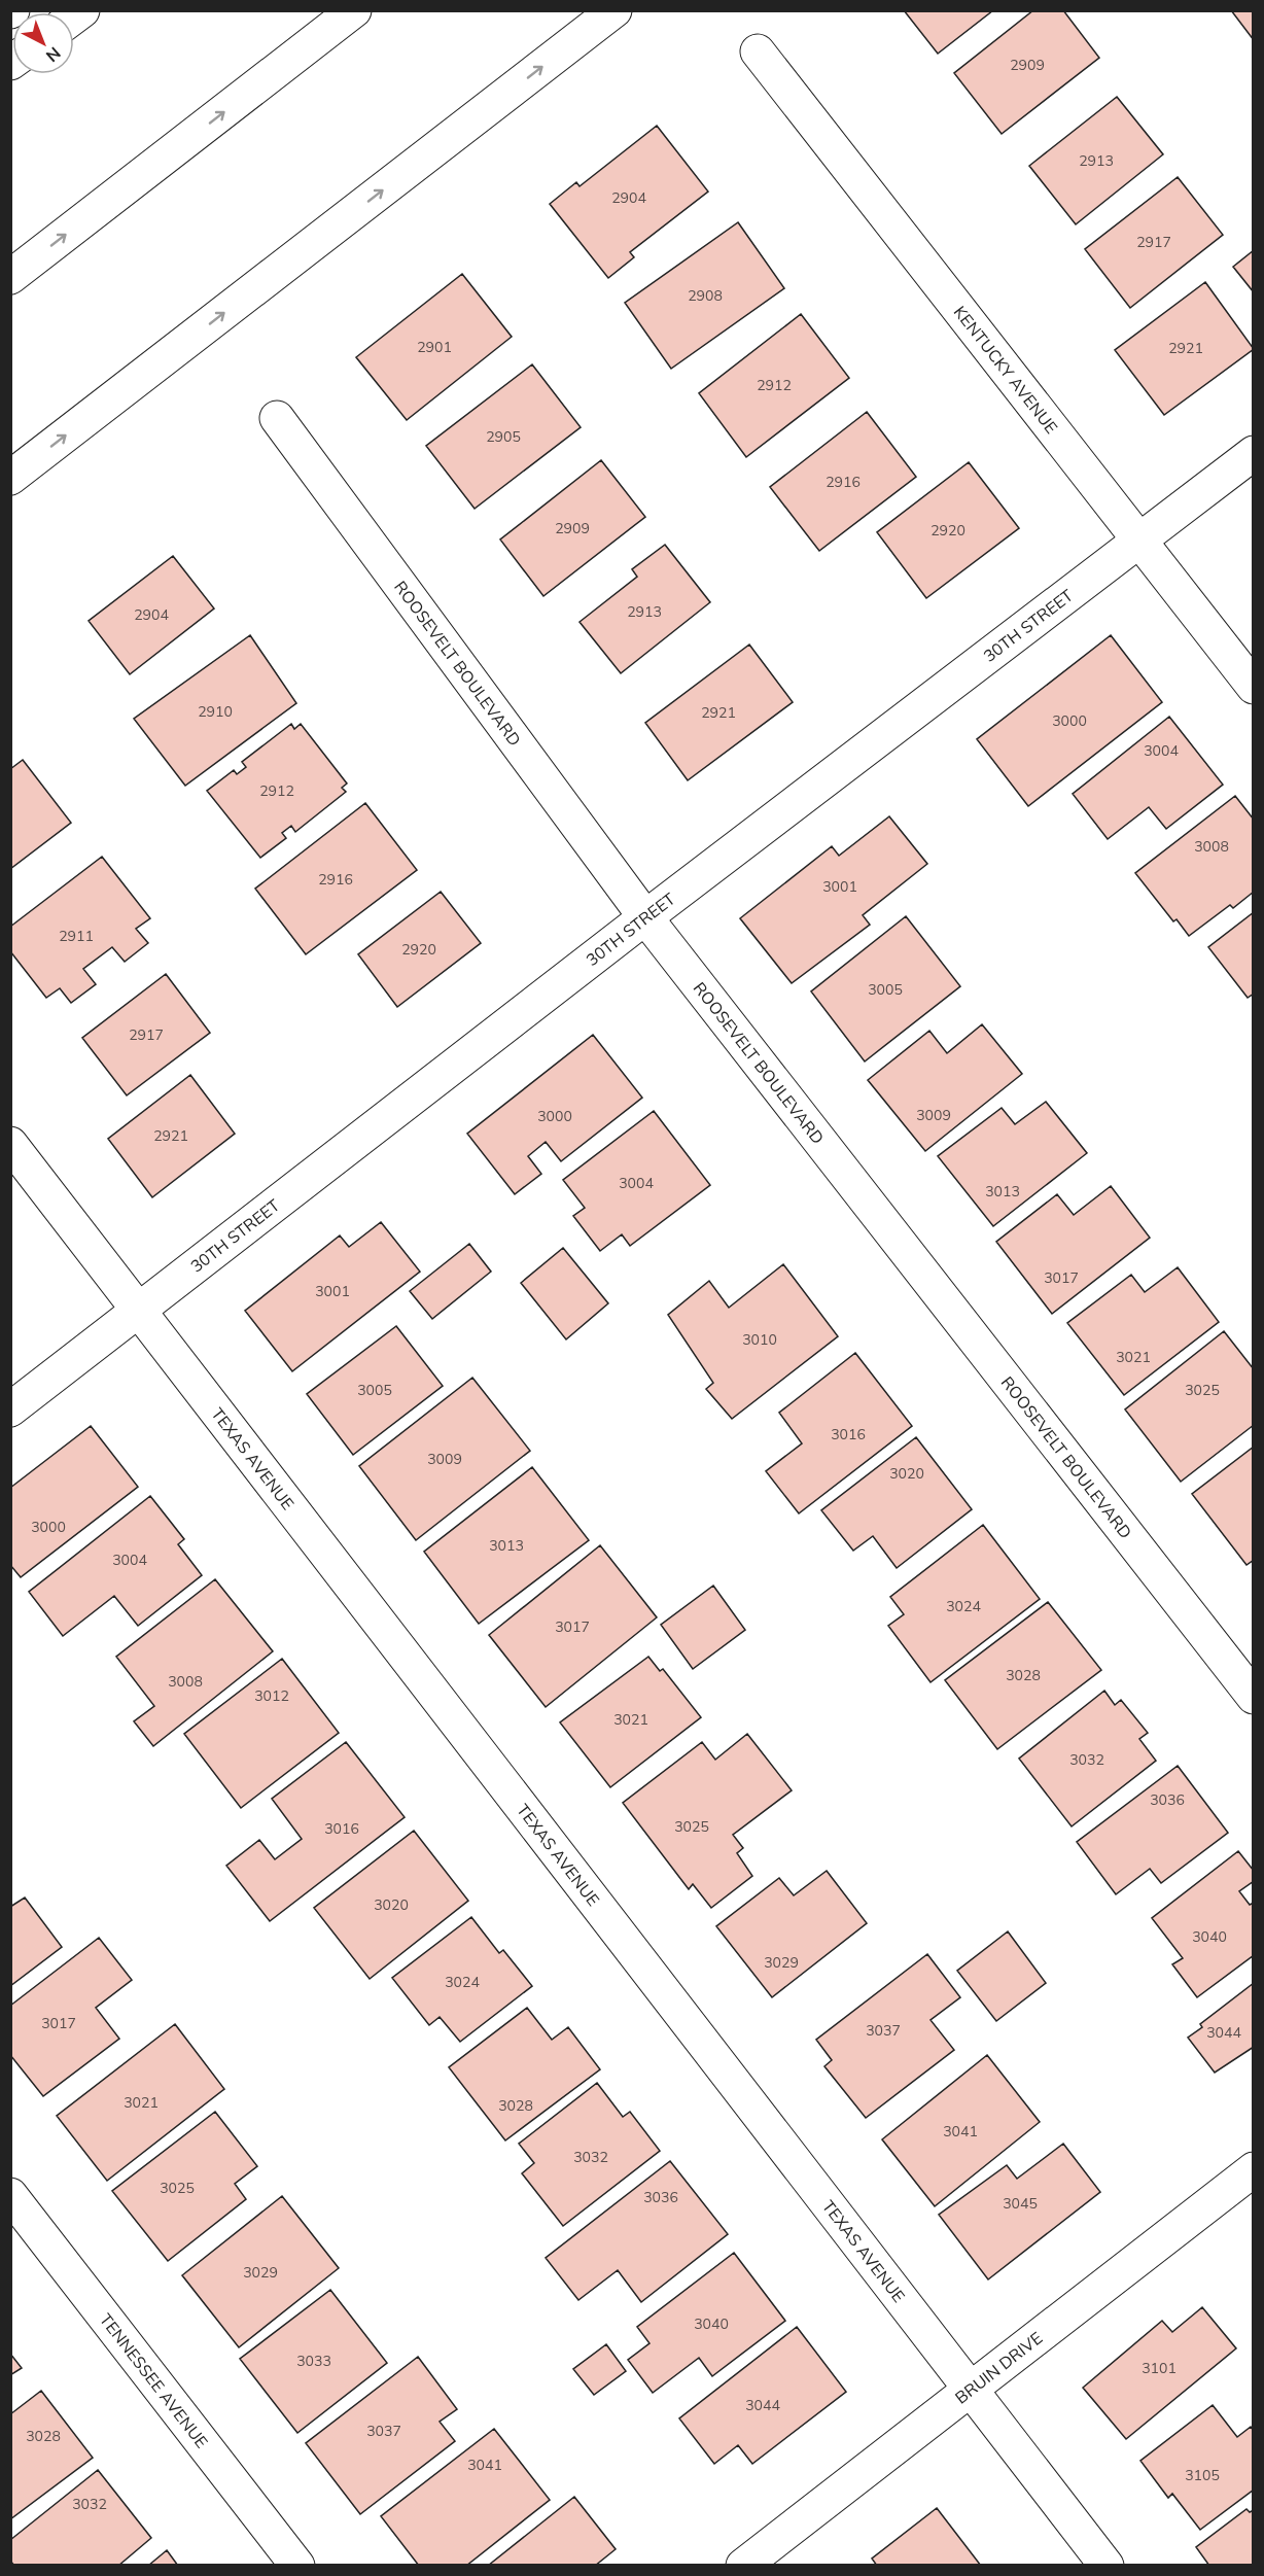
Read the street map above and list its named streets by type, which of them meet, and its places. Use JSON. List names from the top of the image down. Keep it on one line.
{"streets":{"main road":["KENTUCKY AVENUE","30TH STREET","ROOSEVELT BOULEVARD","TEXAS AVENUE","BRUIN DRIVE","TENNESSEE AVENUE"]},"crossings":[["KENTUCKY AVENUE","30TH STREET"],["30TH STREET","ROOSEVELT BOULEVARD"],["30TH STREET","TEXAS AVENUE"],["TEXAS AVENUE","BRUIN DRIVE"]],"house_numbers":["2909","2913","2904","2917","2908","2901","2921","2912","2905","2916","2909","2920","2913","2904","2910","2921","3000","3004","2912","3008","2916","3001","2911","2920","3005","2917","3009","3000","2921","3004","3013","3017","3001","3010","3021","3005","3025","3016","3009","3020","3000","3013","3004","3024","3017","3028","3008","3012","3021","3032","3036","3025","3016","3020","3040","3029","3024","3017","3037","3044","3021","3028","3041","3032","3025","3036","3045","3029","3040","3033","3101","3044","3037","3028","3041","3105","3032"],"north":"bottom right"}
